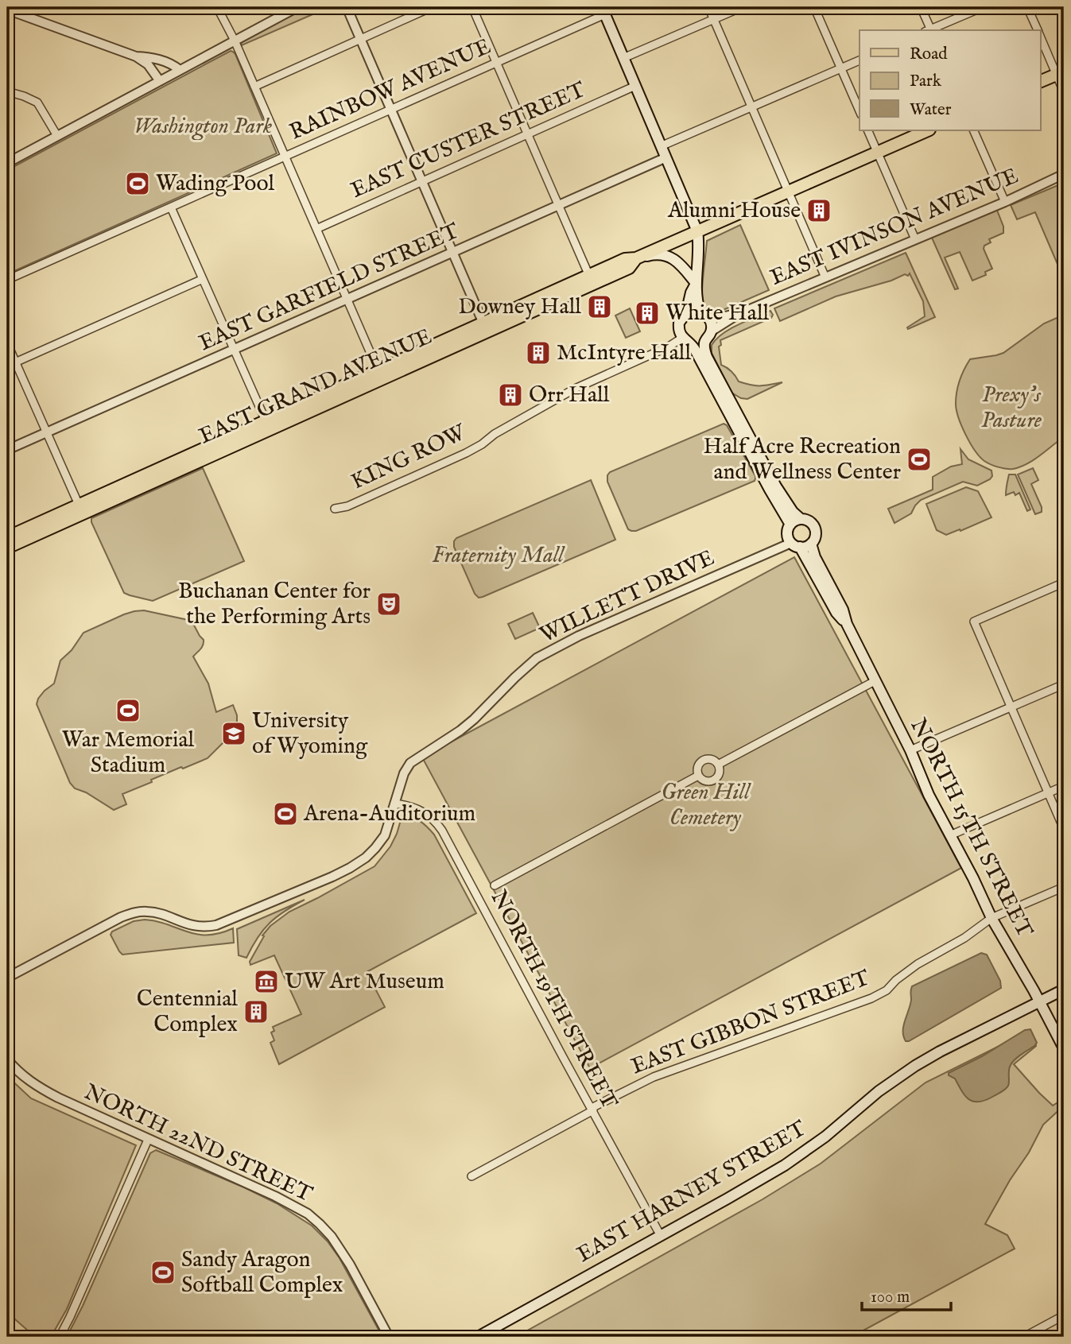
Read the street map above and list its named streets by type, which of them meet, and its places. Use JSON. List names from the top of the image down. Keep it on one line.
{"streets":{"main road":["EAST GRAND AVENUE","NORTH 15TH STREET","EAST HARNEY STREET"],"street":["RAINBOW AVENUE","EAST CUSTER STREET","EAST IVINSON AVENUE","EAST GARFIELD STREET","KING ROW","WILLETT DRIVE","NORTH 19TH STREET","EAST GIBBON STREET","NORTH 22ND STREET"]},"crossings":[["EAST IVINSON AVENUE","KING ROW"],["WILLETT DRIVE","NORTH 15TH STREET"],["WILLETT DRIVE","NORTH 19TH STREET"],["NORTH 15TH STREET","EAST GIBBON STREET"],["NORTH 15TH STREET","EAST HARNEY STREET"],["NORTH 19TH STREET","EAST GIBBON STREET"],["NORTH 19TH STREET","EAST HARNEY STREET"]],"parks":["Washington Park","Prexy's Pasture","Fraternity Mall","Green Hill Cemetery"],"places":{"sports":["Wading Pool","Half Acre Recreation and Wellness Center","War Memorial Stadium","Arena-Auditorium","Sandy Aragon Softball Complex"],"building":["Alumni House","Downey Hall","White Hall","McIntyre Hall","Orr Hall","Centennial Complex"],"theatre":["Buchanan Center for the Performing Arts"],"school or university":["University of Wyoming"],"museum":["UW Art Museum"]},"legend":["Road","Park","Water"],"scale_bar":"100 m"}
